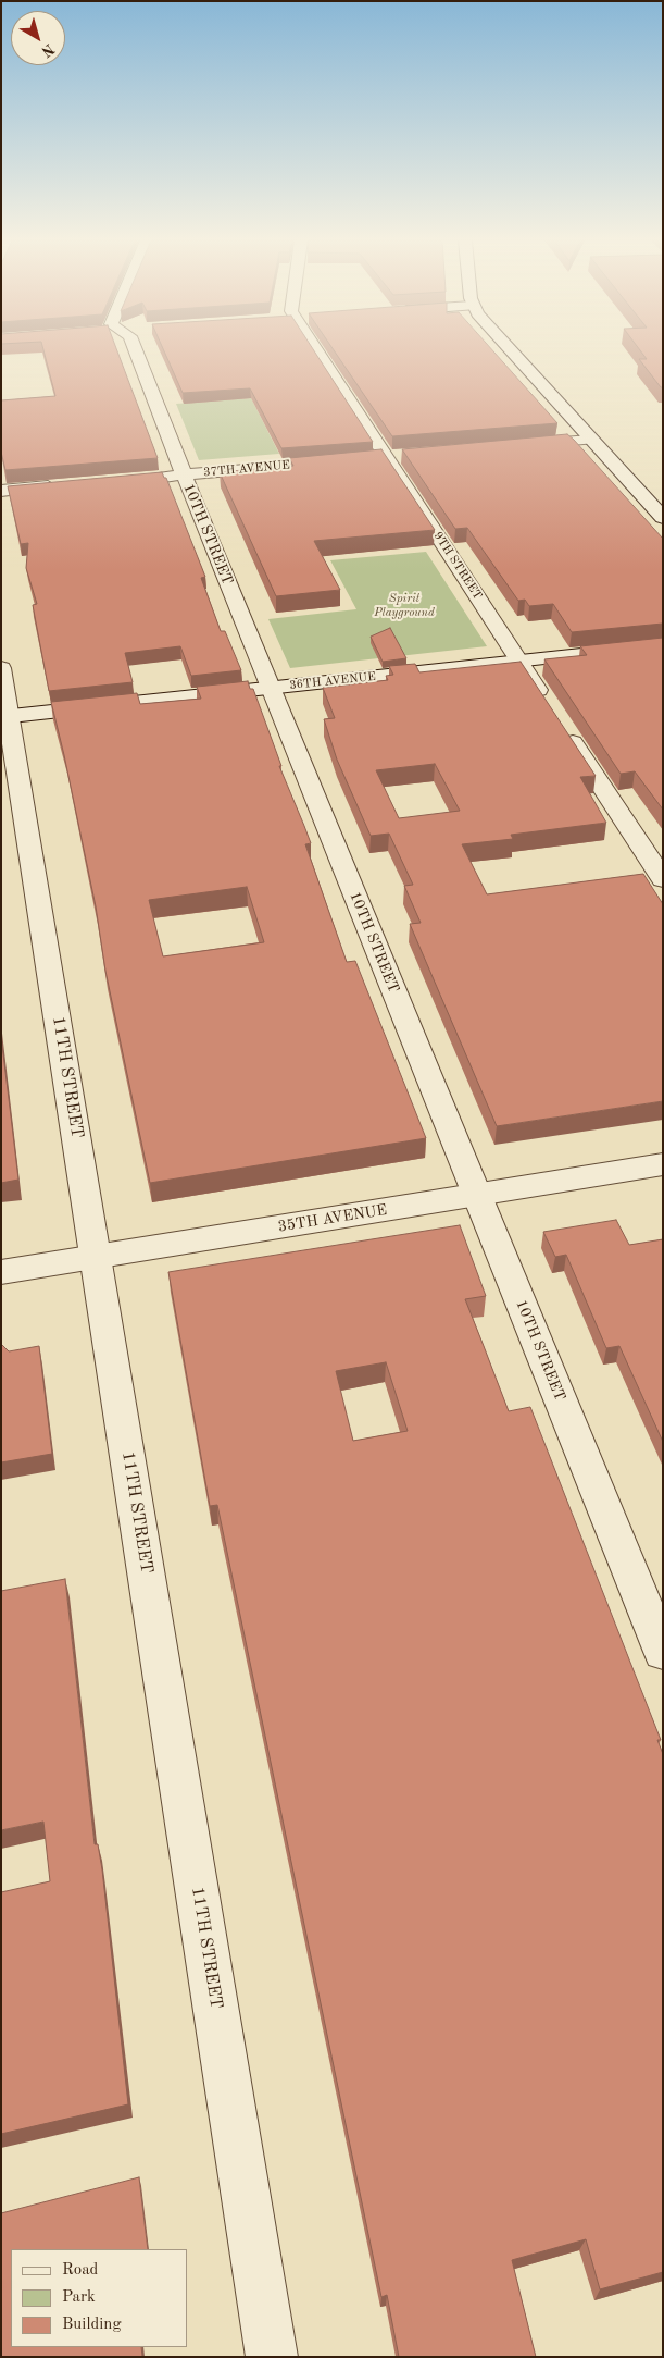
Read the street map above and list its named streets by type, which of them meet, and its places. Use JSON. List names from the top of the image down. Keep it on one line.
{"streets":{"street":["37TH AVENUE","10TH STREET","9TH STREET","36TH AVENUE","11TH STREET","35TH AVENUE"]},"crossings":[["37TH AVENUE","10TH STREET"],["10TH STREET","36TH AVENUE"],["10TH STREET","35TH AVENUE"],["9TH STREET","36TH AVENUE"],["36TH AVENUE","11TH STREET"],["11TH STREET","35TH AVENUE"]],"parks":["Spirit Playground"],"legend":["Road","Park","Building"],"north":"bottom right"}
